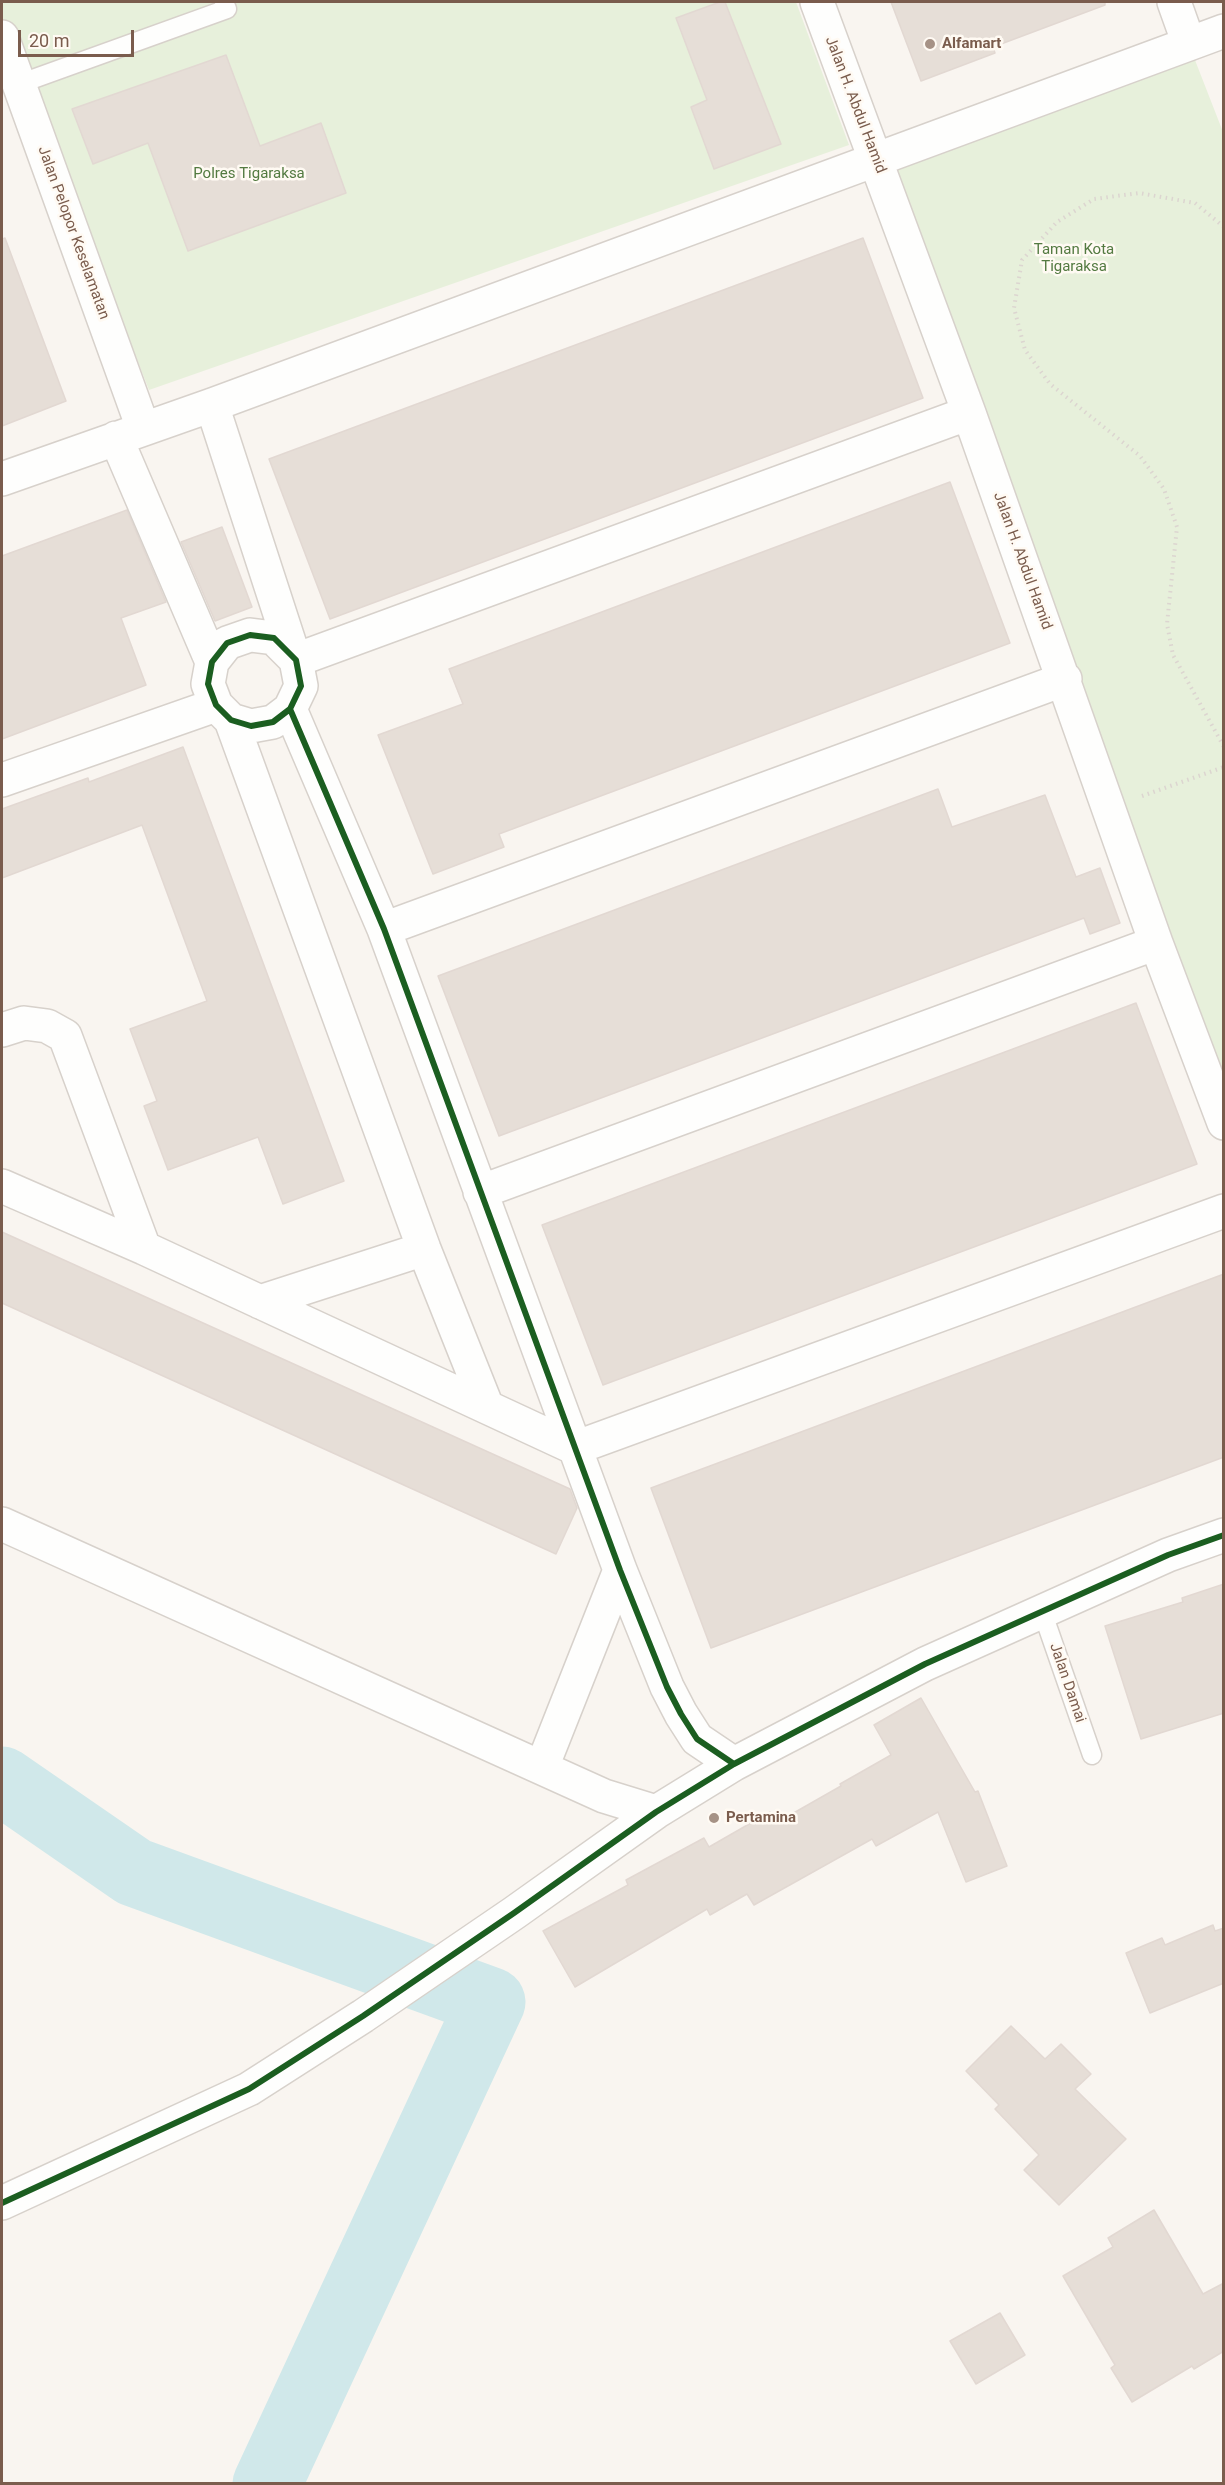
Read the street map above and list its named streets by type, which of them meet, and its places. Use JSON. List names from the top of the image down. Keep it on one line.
{"streets":{"street":["Jalan H. Abdul Hamid","Jalan Pelopor Keselamatan"],"lane":["Jalan Damai"]},"parks":["Polres Tigaraksa","Taman Kota Tigaraksa"],"places":["Alfamart","Pertamina"],"scale_bar":"20 m"}
